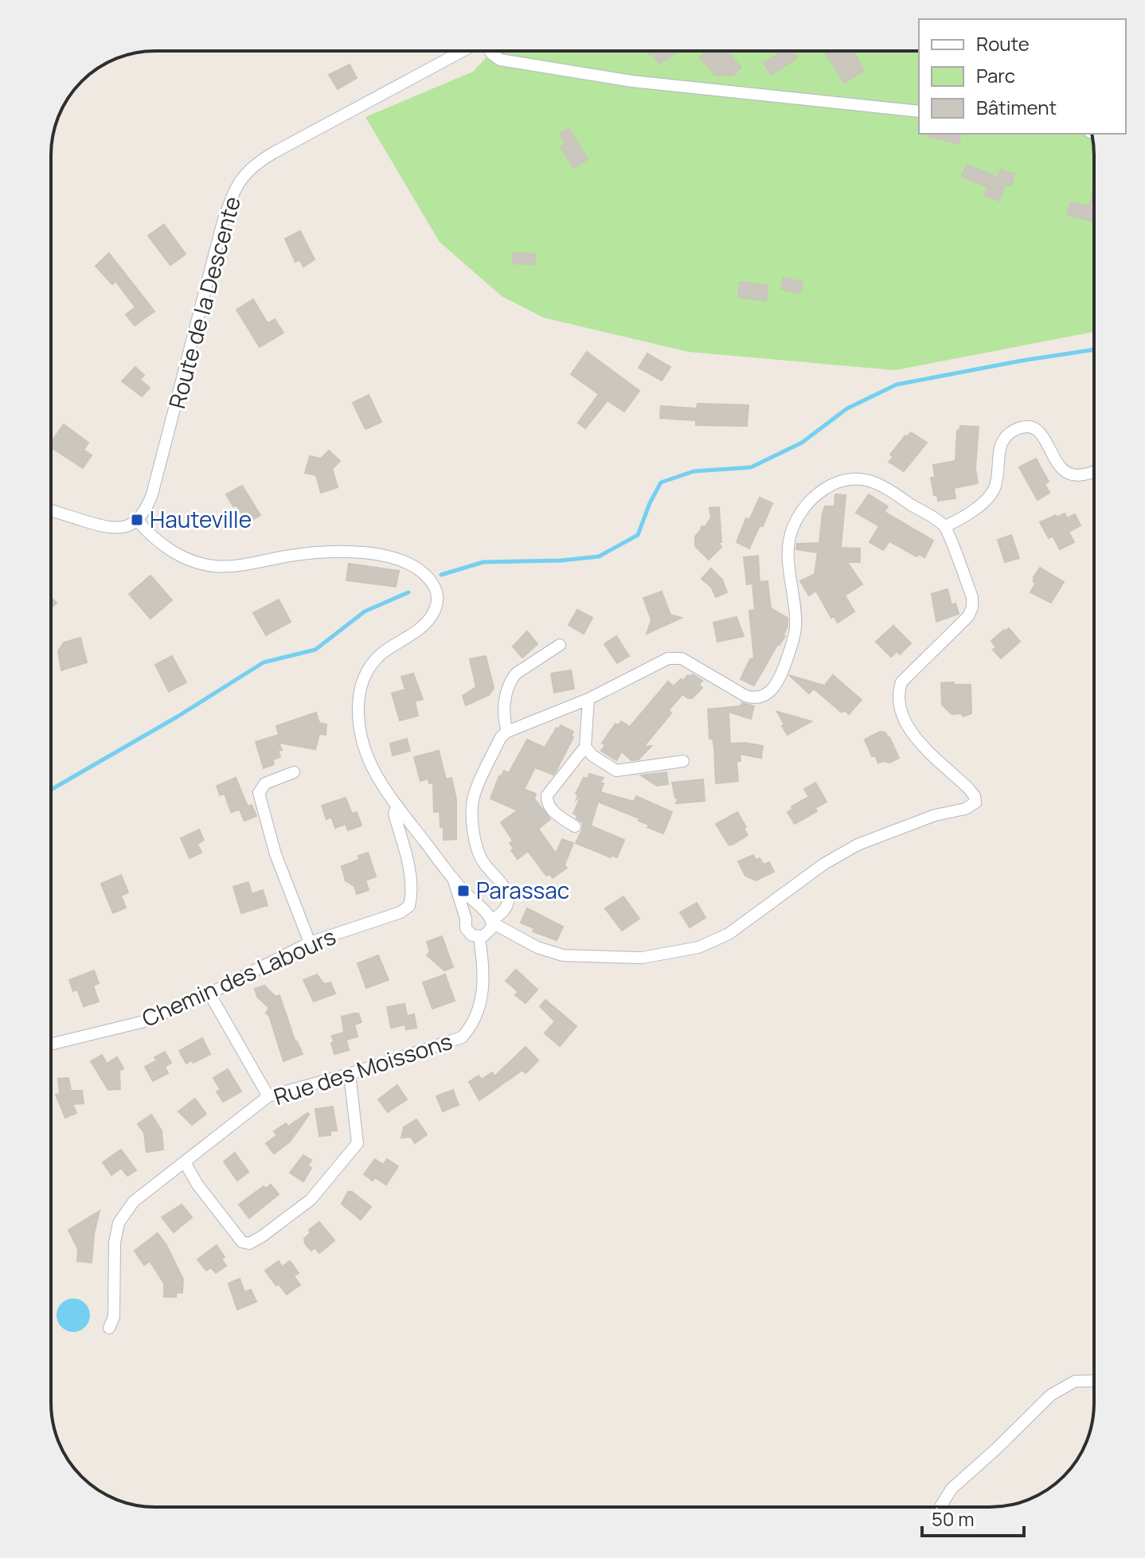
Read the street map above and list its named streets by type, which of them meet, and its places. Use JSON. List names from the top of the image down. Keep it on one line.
{"streets":{"street":["Route de la Descente","Chemin des Labours","Rue des Moissons"]},"places":{"transit":["Hauteville","Parassac"]},"legend":["Route","Parc","Bâtiment"],"scale_bar":"50 m"}
